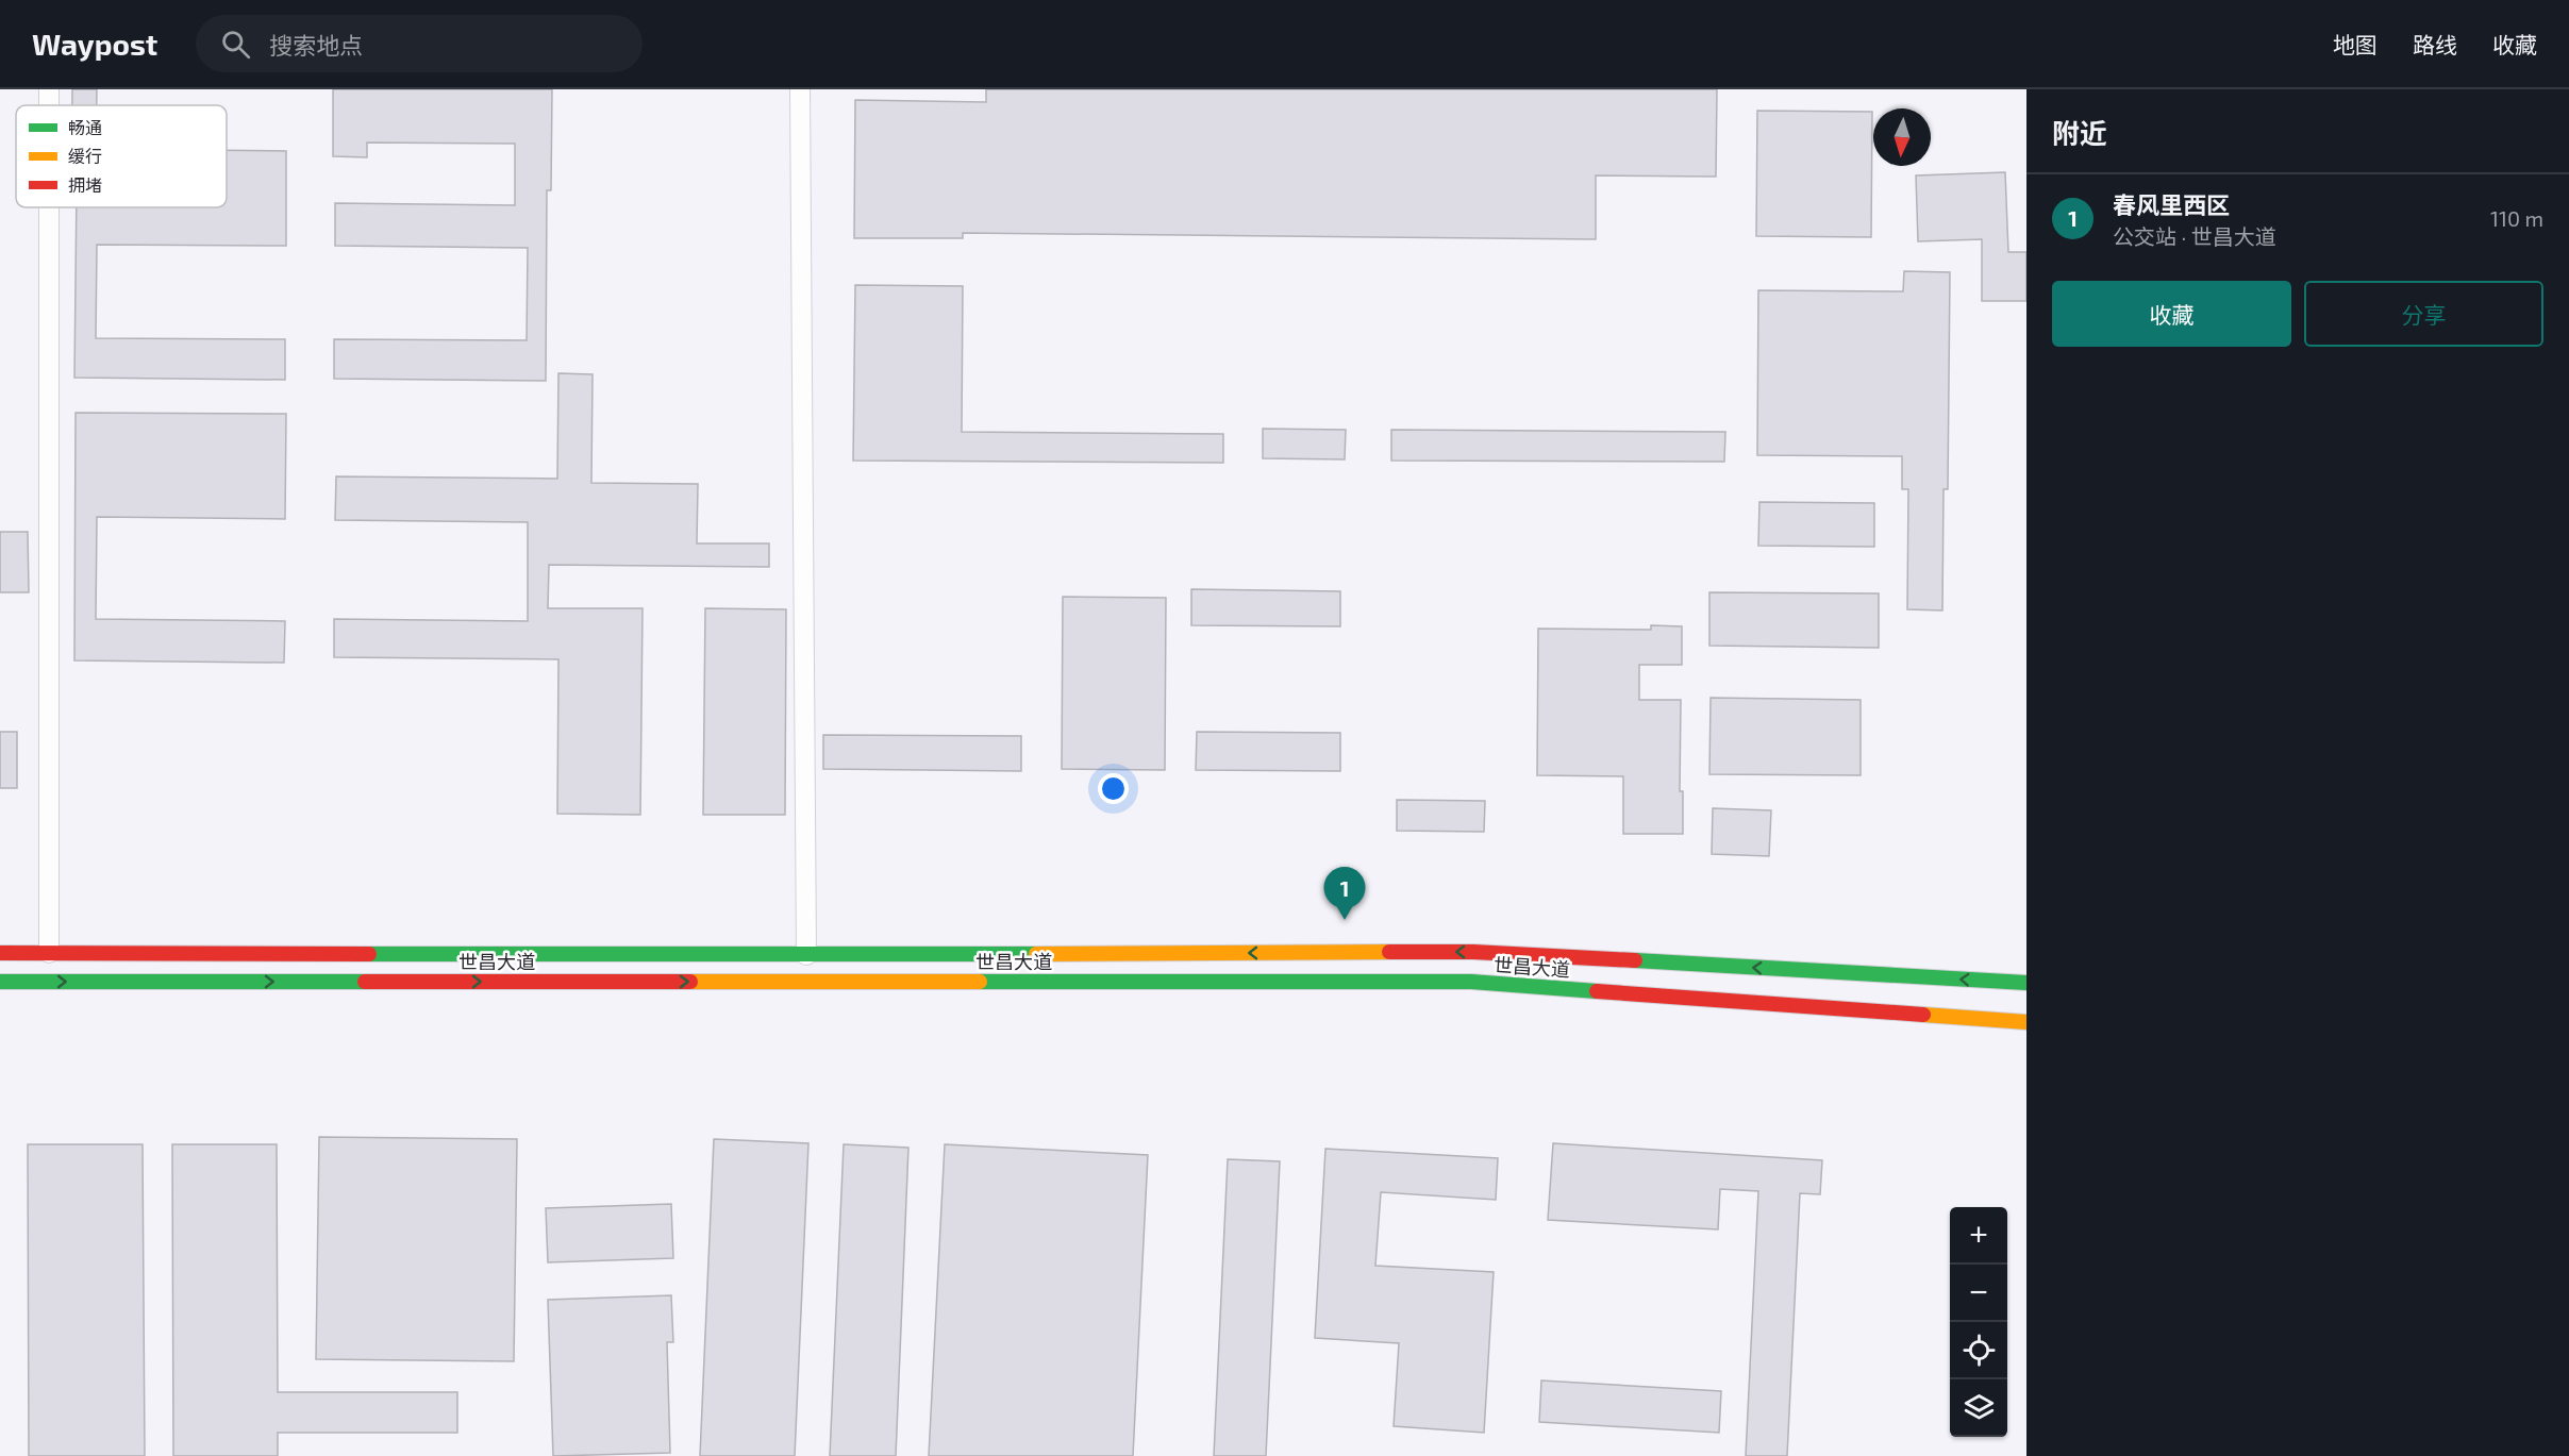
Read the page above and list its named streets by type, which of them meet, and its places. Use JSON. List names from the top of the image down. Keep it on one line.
{"streets":{"main road":["世昌大道"]},"legend":["畅通","缓行","拥堵"],"north":"bottom","page":{"header":"Waypost","search":"搜索地点","nav":["地图","路线","收藏"],"heading":"附近","list":[{"mark":"1","name":"春风里西区","note":"公交站 · 世昌大道","value":"110 m"}],"buttons":["收藏","分享"],"pins":"1","map_buttons":["+","−"]}}
